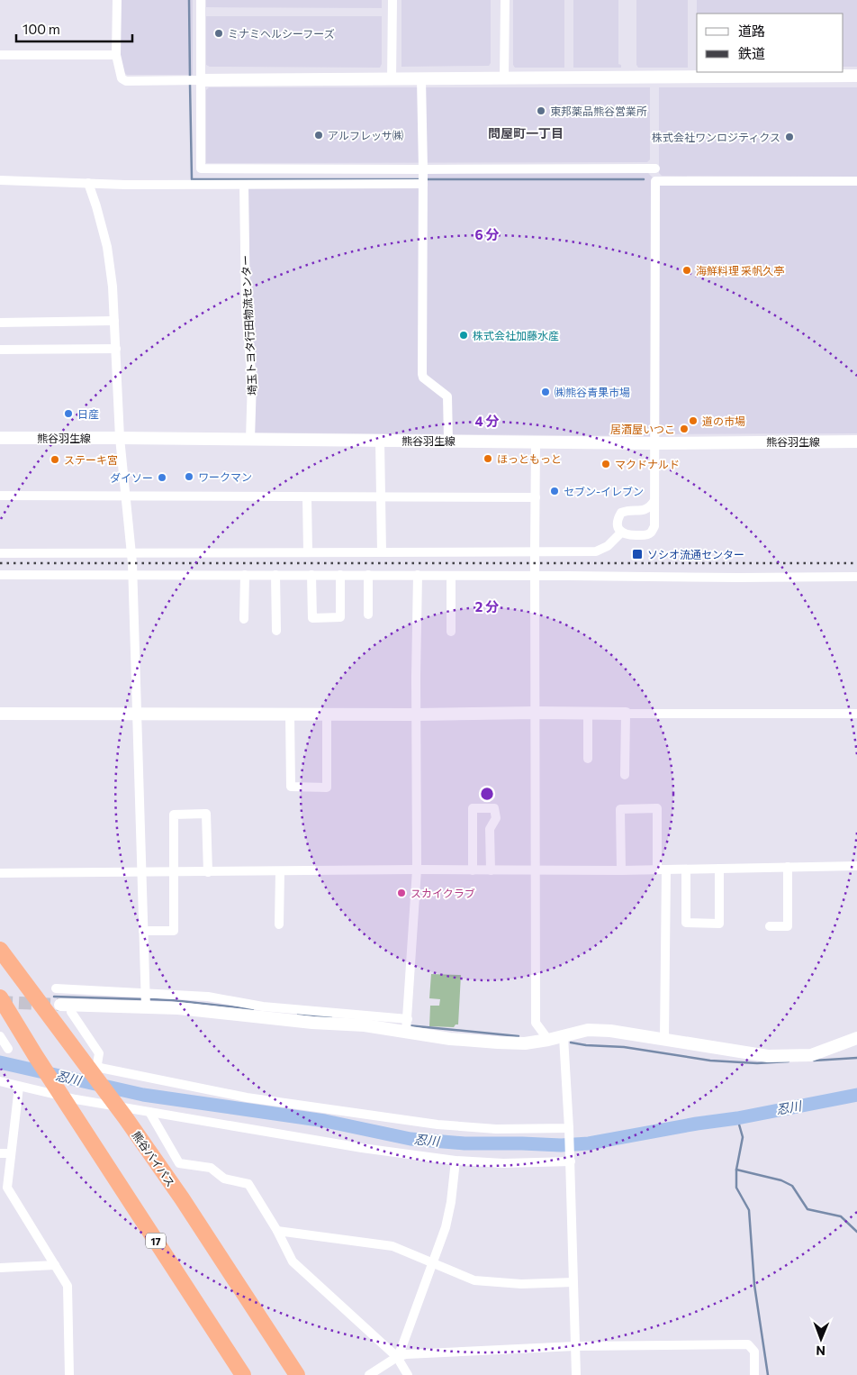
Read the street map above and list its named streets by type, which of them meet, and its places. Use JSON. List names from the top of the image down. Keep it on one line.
{"streets":{"highway":["熊谷バイパス","17"],"street":["埼玉トヨタ行田物流センター","熊谷羽生線"]},"crossings":[["埼玉トヨタ行田物流センター","熊谷羽生線"]],"districts":["問屋町一丁目"],"water":["忍川"],"places":{"other":["ミナミヘルシーフーズ","東邦薬品熊谷営業所","アルフレッサ㈱","株式会社ワンロジティクス","海鮮料理 采帆久亭","株式会社加藤水産","㈱熊谷青果市場","日産","道の市場","居酒屋いつこ","ほっともっと","ステーキ宮","マクドナルド","ワークマン","ダイソー","セブン-イレブン","スカイクラブ"],"transit":["ソシオ流通センター"]},"legend":["道路","鉄道"],"scale_bar":"100 m","north":"bottom","rings":["6 分","4 分","2 分"]}
